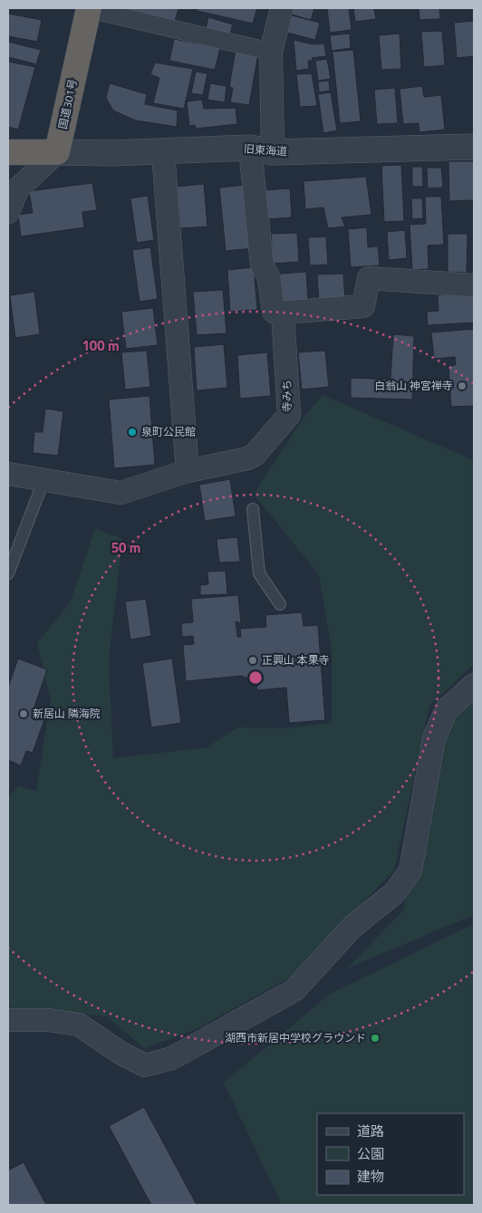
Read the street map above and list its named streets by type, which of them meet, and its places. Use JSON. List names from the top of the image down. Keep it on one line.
{"streets":{"highway":["国道301号"],"street":["旧東海道","寺みち"]},"crossings":[["国道301号","旧東海道"]],"places":["白翁山 神宮禅寺","泉町公民館","正興山 本果寺","新居山 隣海院","湖西市新居中学校グラウンド"],"legend":["道路","公園","建物"],"rings":["100 m","50 m"]}
